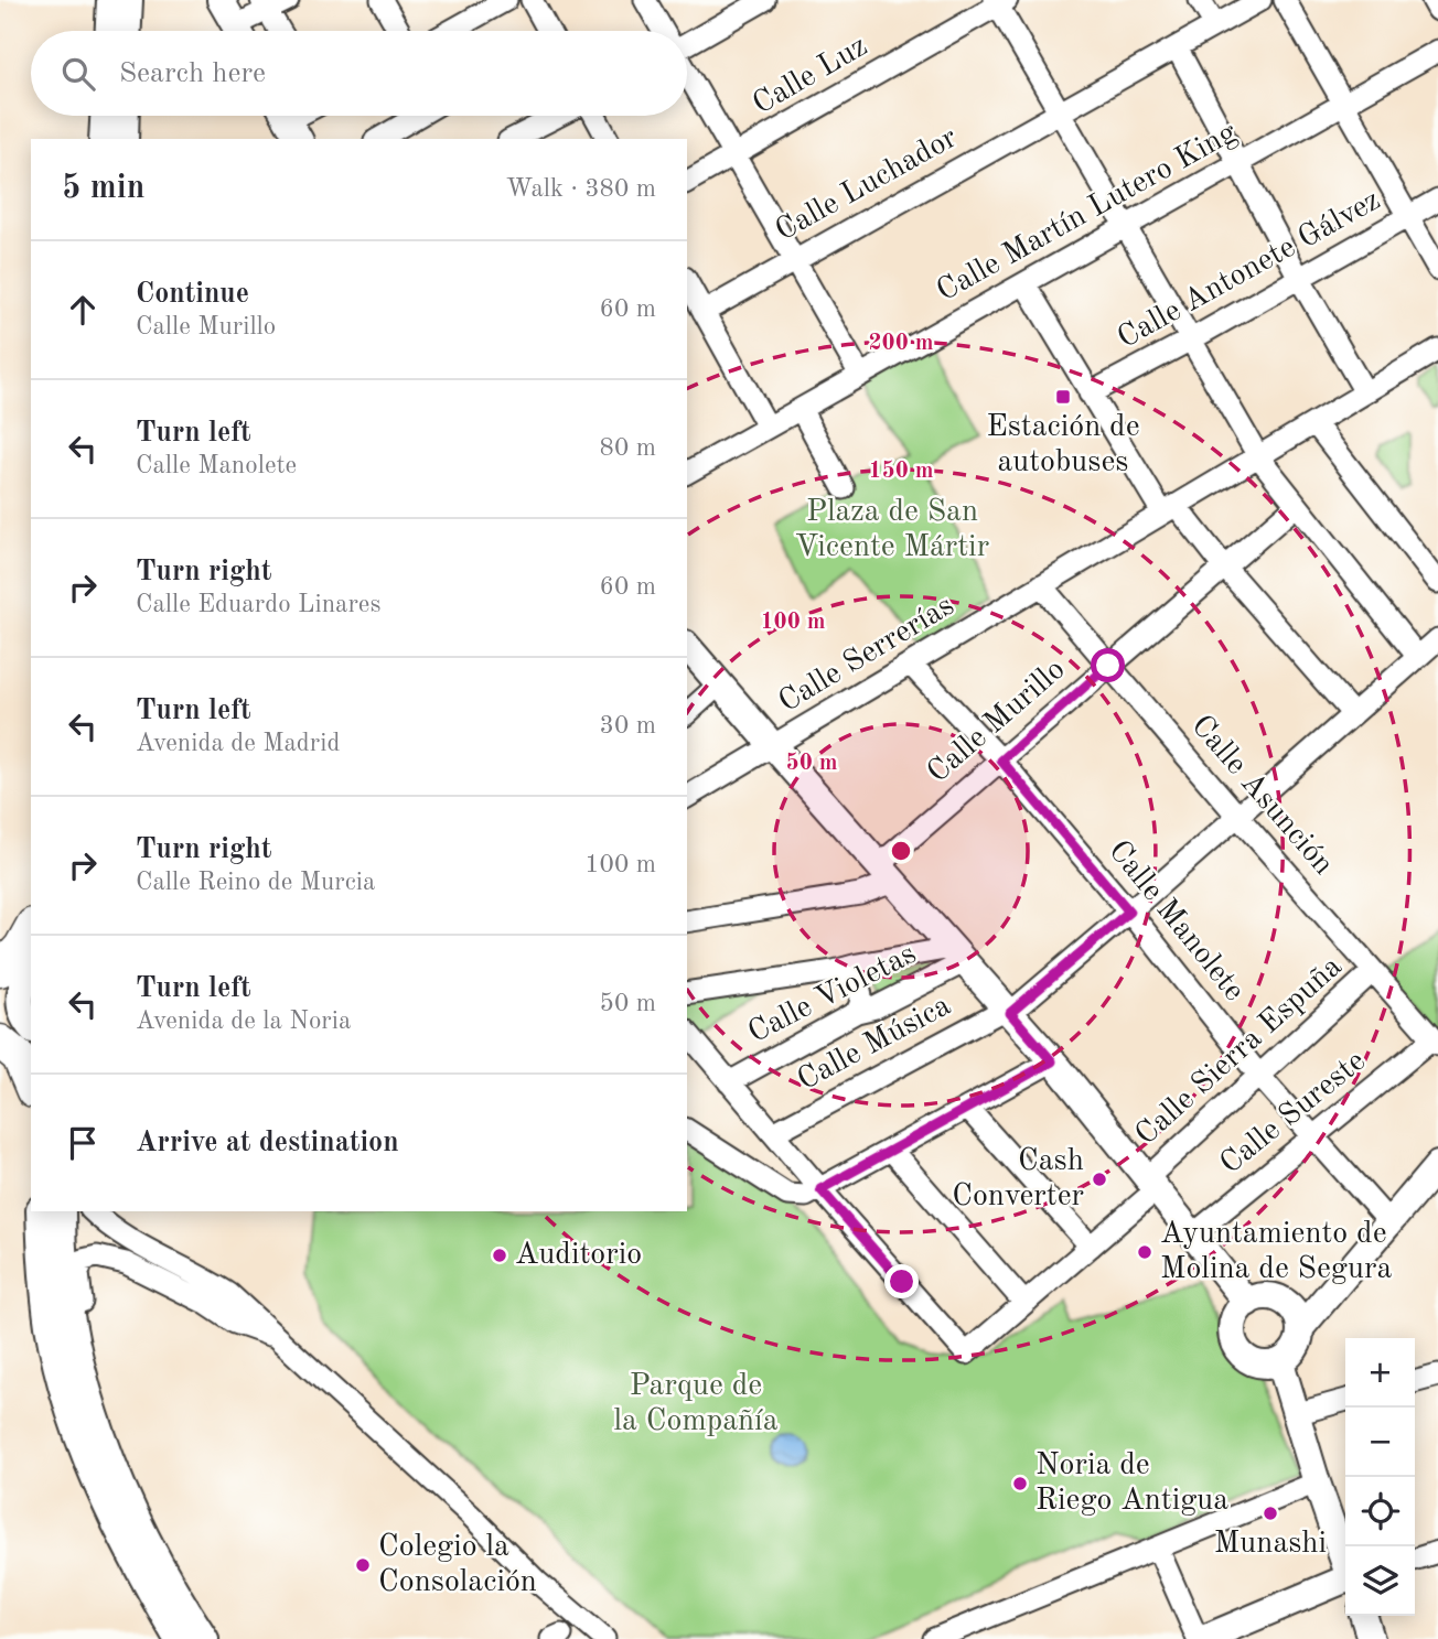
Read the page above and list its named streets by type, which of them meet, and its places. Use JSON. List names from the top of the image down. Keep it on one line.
{"streets":{"street":["Calle Luz","Calle Luchador","Calle Martín Lutero King","Calle Antonete Gálvez","Calle Serrerías","Calle Murillo","Calle Asunción","Calle Manolete","Calle Violetas","Calle Música","Calle Sierra Espuña","Calle Sureste"]},"crossings":[["Calle Serrerías","Calle Asunción"],["Calle Serrerías","Calle Manolete"],["Calle Murillo","Calle Asunción"],["Calle Murillo","Calle Manolete"],["Calle Asunción","Calle Música"],["Calle Asunción","Calle Sierra Espuña"],["Calle Asunción","Calle Sureste"],["Calle Manolete","Calle Música"],["Calle Manolete","Calle Sierra Espuña"],["Calle Manolete","Calle Sureste"]],"parks":["Plaza de San Vicente Mártir","Parque de la Compañía"],"places":{"transit":["Estación de autobuses"],"other":["Cash Converter","Ayuntamiento de Molina de Segura","Auditorio","Noria de Riego Antigua","Munashi","Colegio la Consolación"]},"page":{"search":"Search here","heading":["5 min","Walk · 380 m"],"list":[["Continue","Calle Murillo","60 m"],["Turn left","Calle Manolete","80 m"],["Turn right","Calle Eduardo Linares","60 m"],["Turn left","Avenida de Madrid","30 m"],["Turn right","Calle Reino de Murcia","100 m"],["Turn left","Avenida de la Noria","50 m"],"Arrive at destination"],"map_buttons":["+","−"]},"rings":["200 m","150 m","100 m","50 m"]}
